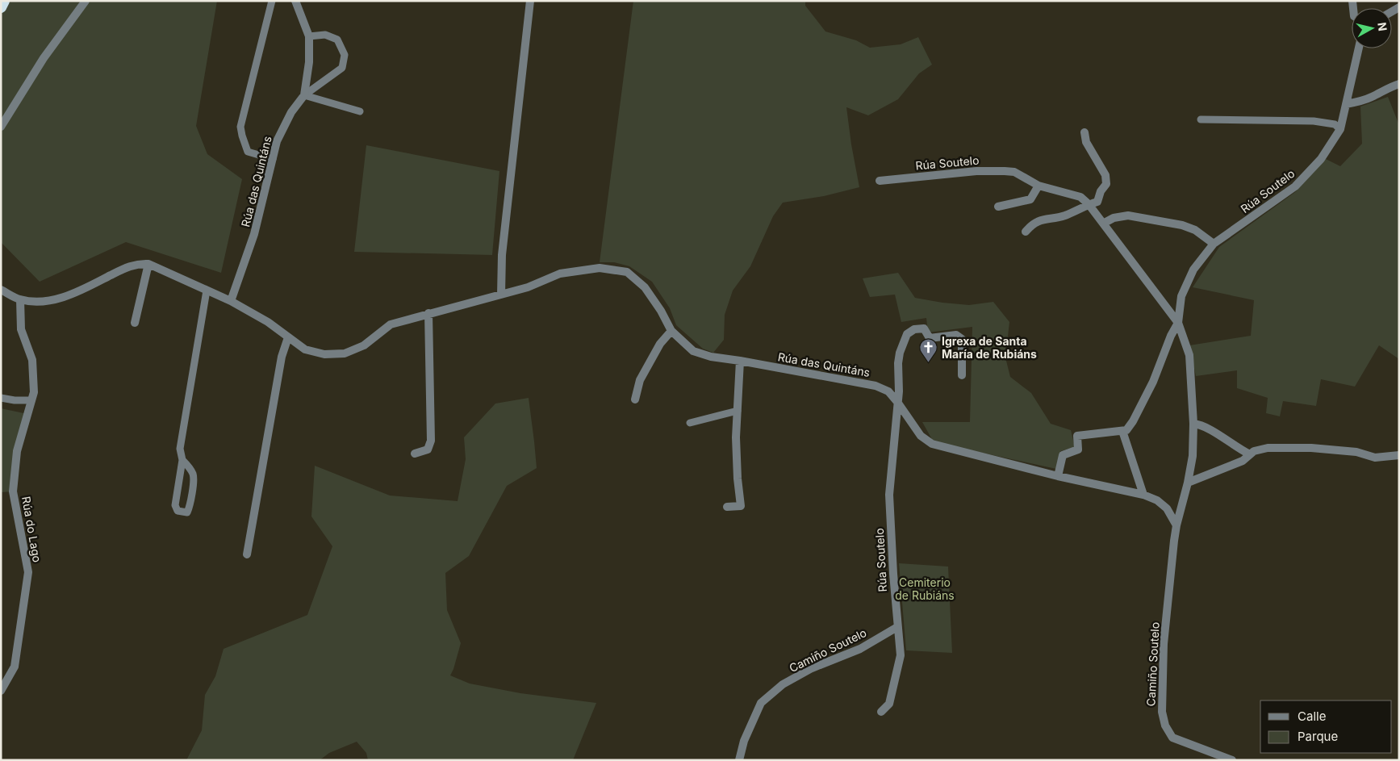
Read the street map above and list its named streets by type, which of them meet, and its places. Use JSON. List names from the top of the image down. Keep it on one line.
{"streets":{"street":["Rúa Soutelo","Rúa das Quintáns","Rúa do Lago","Camiño Soutelo"]},"crossings":[["Rúa Soutelo","Rúa das Quintáns"],["Rúa Soutelo","Camiño Soutelo"],["Rúa das Quintáns","Rúa do Lago"]],"parks":["Cemiterio de Rubiáns"],"places":{"church":["Igrexa de Santa María de Rubiáns"]},"legend":["Calle","Parque"],"north":"right"}
